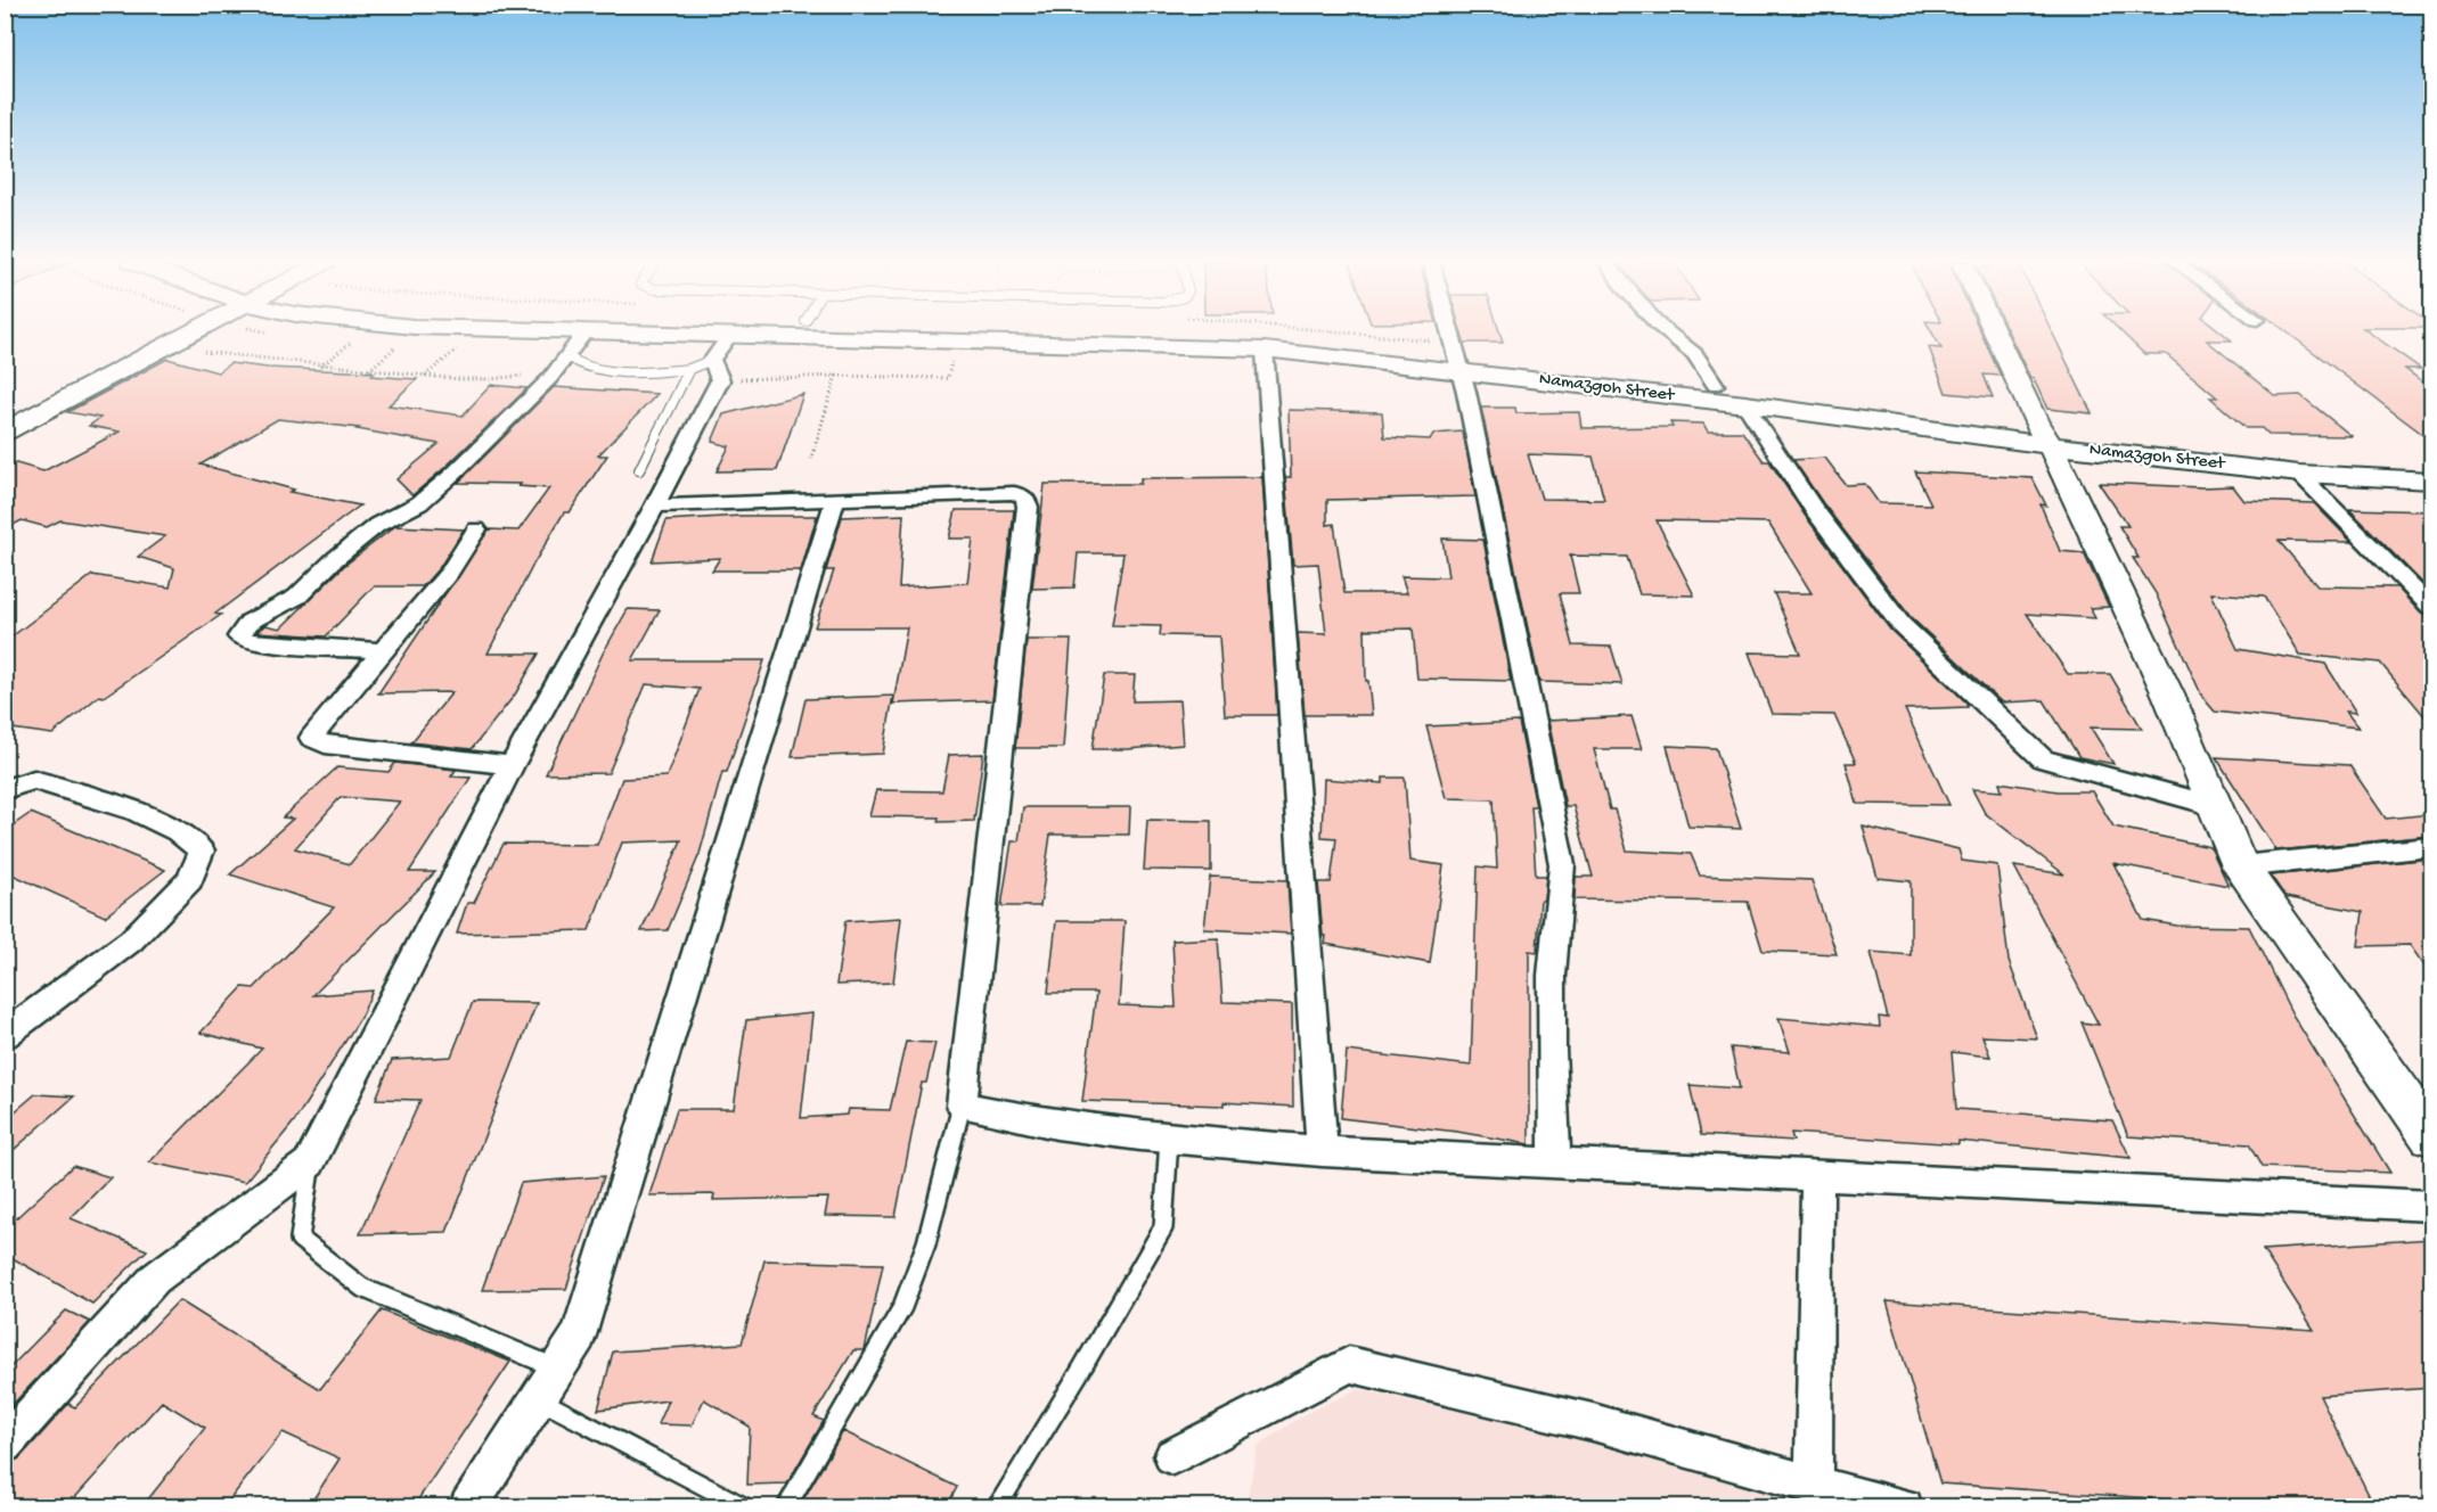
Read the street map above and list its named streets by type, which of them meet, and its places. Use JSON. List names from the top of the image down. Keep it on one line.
{"streets":{"main road":["Namazgoh Street"]}}
